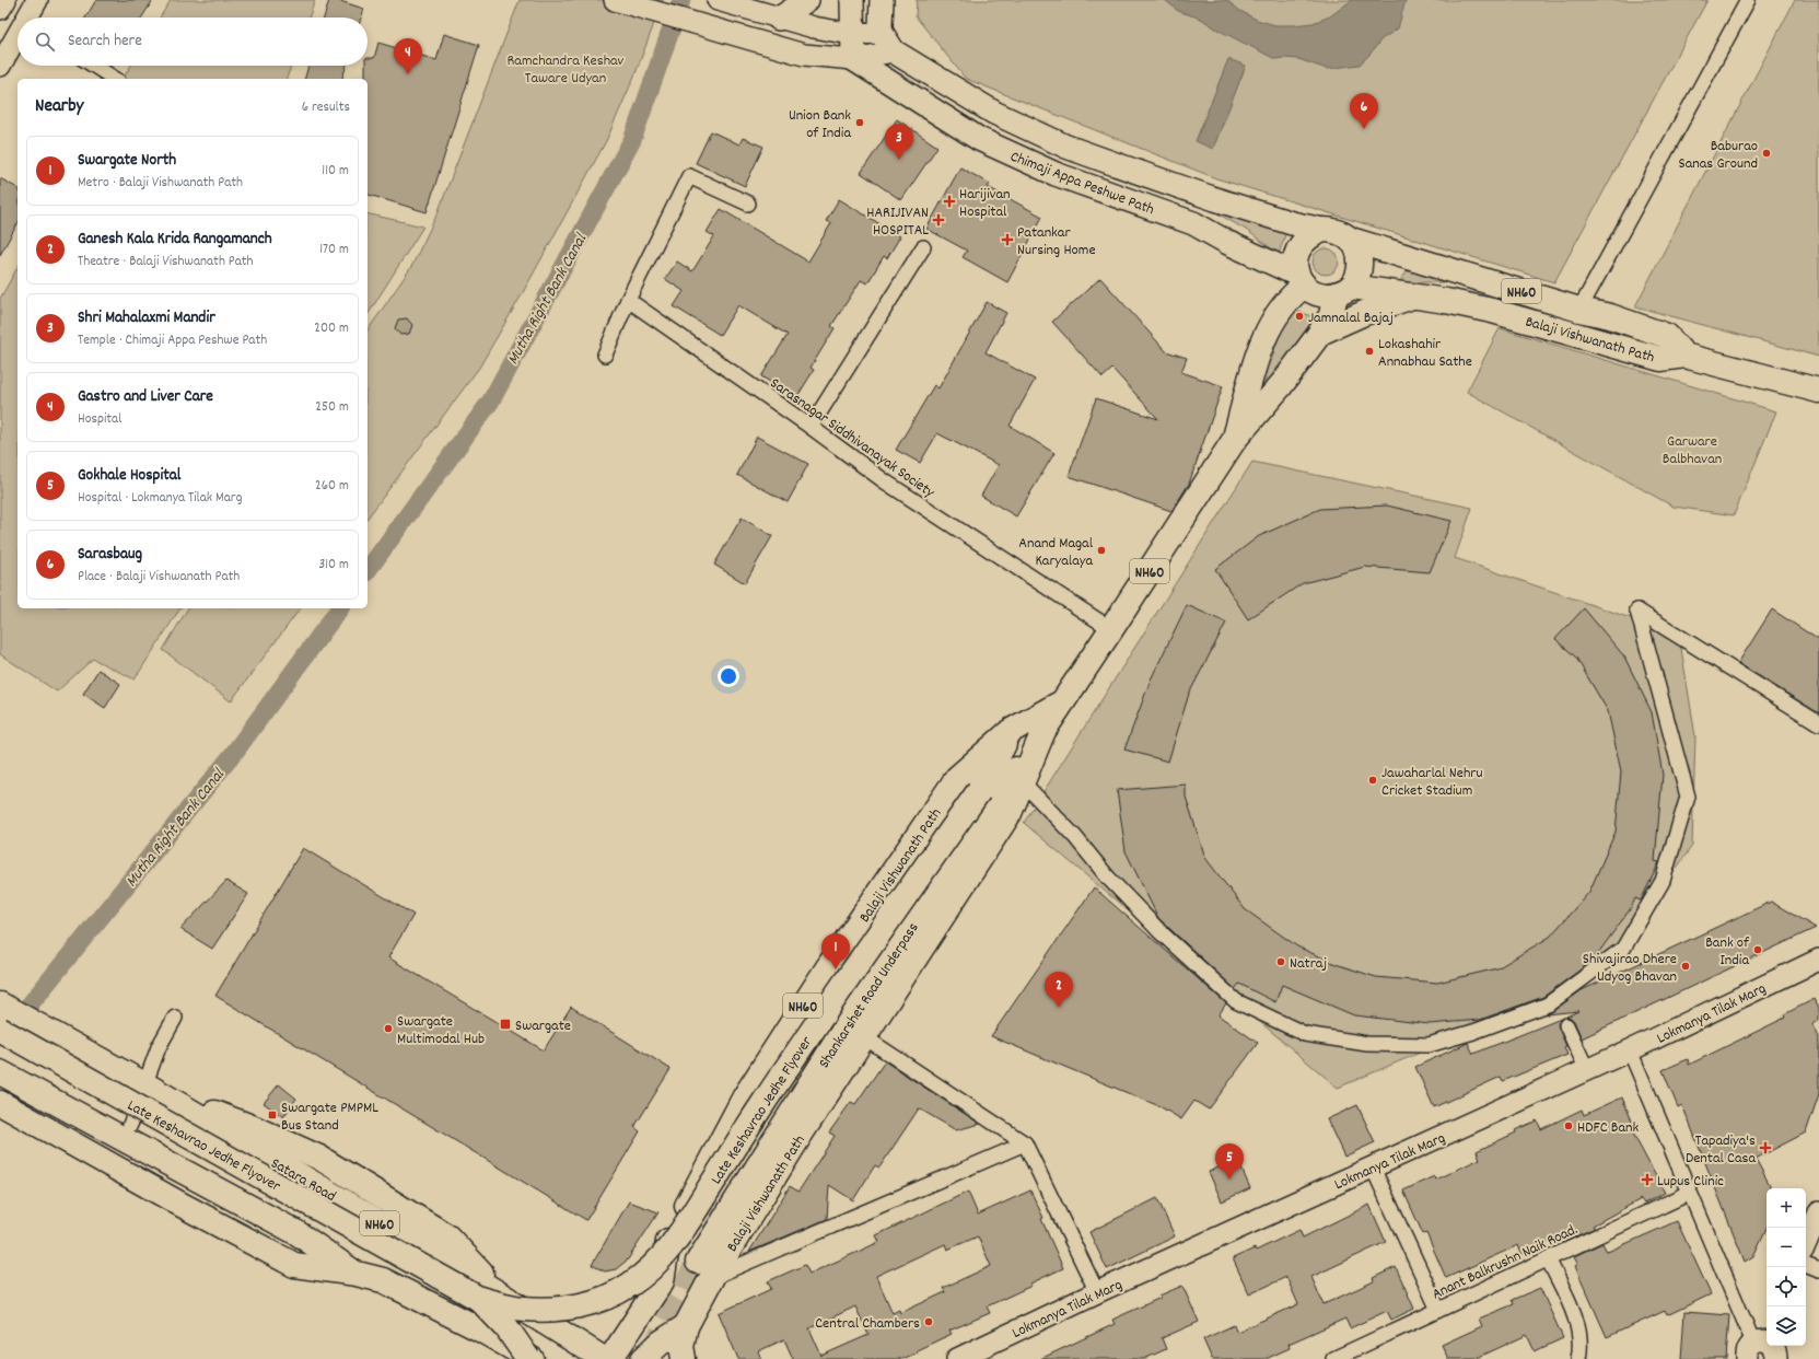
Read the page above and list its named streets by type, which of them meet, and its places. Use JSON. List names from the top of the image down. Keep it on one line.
{"streets":{"highway":["NH60","Balaji Vishwanath Path","Shankarshet Road Underpass","Late Keshavrao Jedhe Flyover","Satara Road"],"main road":["Chimaji Appa Peshwe Path","Lokmanya Tilak Marg"],"street":["Sarasnagar Siddhivanayak Society","Anant Balkrushn Naik Road."]},"crossings":[["Chimaji Appa Peshwe Path","Balaji Vishwanath Path"],["NH60","Balaji Vishwanath Path"],["Balaji Vishwanath Path","Sarasnagar Siddhivanayak Society"],["Balaji Vishwanath Path","Shankarshet Road Underpass"],["Balaji Vishwanath Path","Late Keshavrao Jedhe Flyover"]],"water":["Mutha Right Bank Canal"],"parks":["Ramchandra Keshav Taware Udyan","Garware Balbhavan"],"places":{"other":["Union Bank of India","Baburao Sanas Ground","Jamnalal Bajaj","Lokashahir Annabhau Sathe","Anand Magal Karyalaya","Jawaharlal Nehru Cricket Stadium","Bank of India","Natraj","Shivajirao Dhere Udyog Bhavan","Swargate Multimodal Hub","HDFC Bank","Central Chambers"],"health":["Harijivan Hospital","HARIJIVAN HOSPITAL","Patankar Nursing Home","Tapadiya's Dental Casa","Lupus Clinic"],"transit":["Swargate","Swargate PMPML Bus Stand"]},"page":{"search":"Search here","pins":["4","6","3","1","2","5"],"heading":["Nearby","6 results"],"list":[{"mark":"1","name":"Swargate North","note":"Metro · Balaji Vishwanath Path","value":"110 m"},{"mark":"2","name":"Ganesh Kala Krida Rangamanch","note":"Theatre · Balaji Vishwanath Path","value":"170 m"},{"mark":"3","name":"Shri Mahalaxmi Mandir","note":"Temple · Chimaji Appa Peshwe Path","value":"200 m"},{"mark":"4","name":"Gastro and Liver Care","note":"Hospital","value":"250 m"},{"mark":"5","name":"Gokhale Hospital","note":"Hospital · Lokmanya Tilak Marg","value":"260 m"},{"mark":"6","name":"Sarasbaug","note":"Place · Balaji Vishwanath Path","value":"310 m"}],"map_buttons":["+","−"]}}
